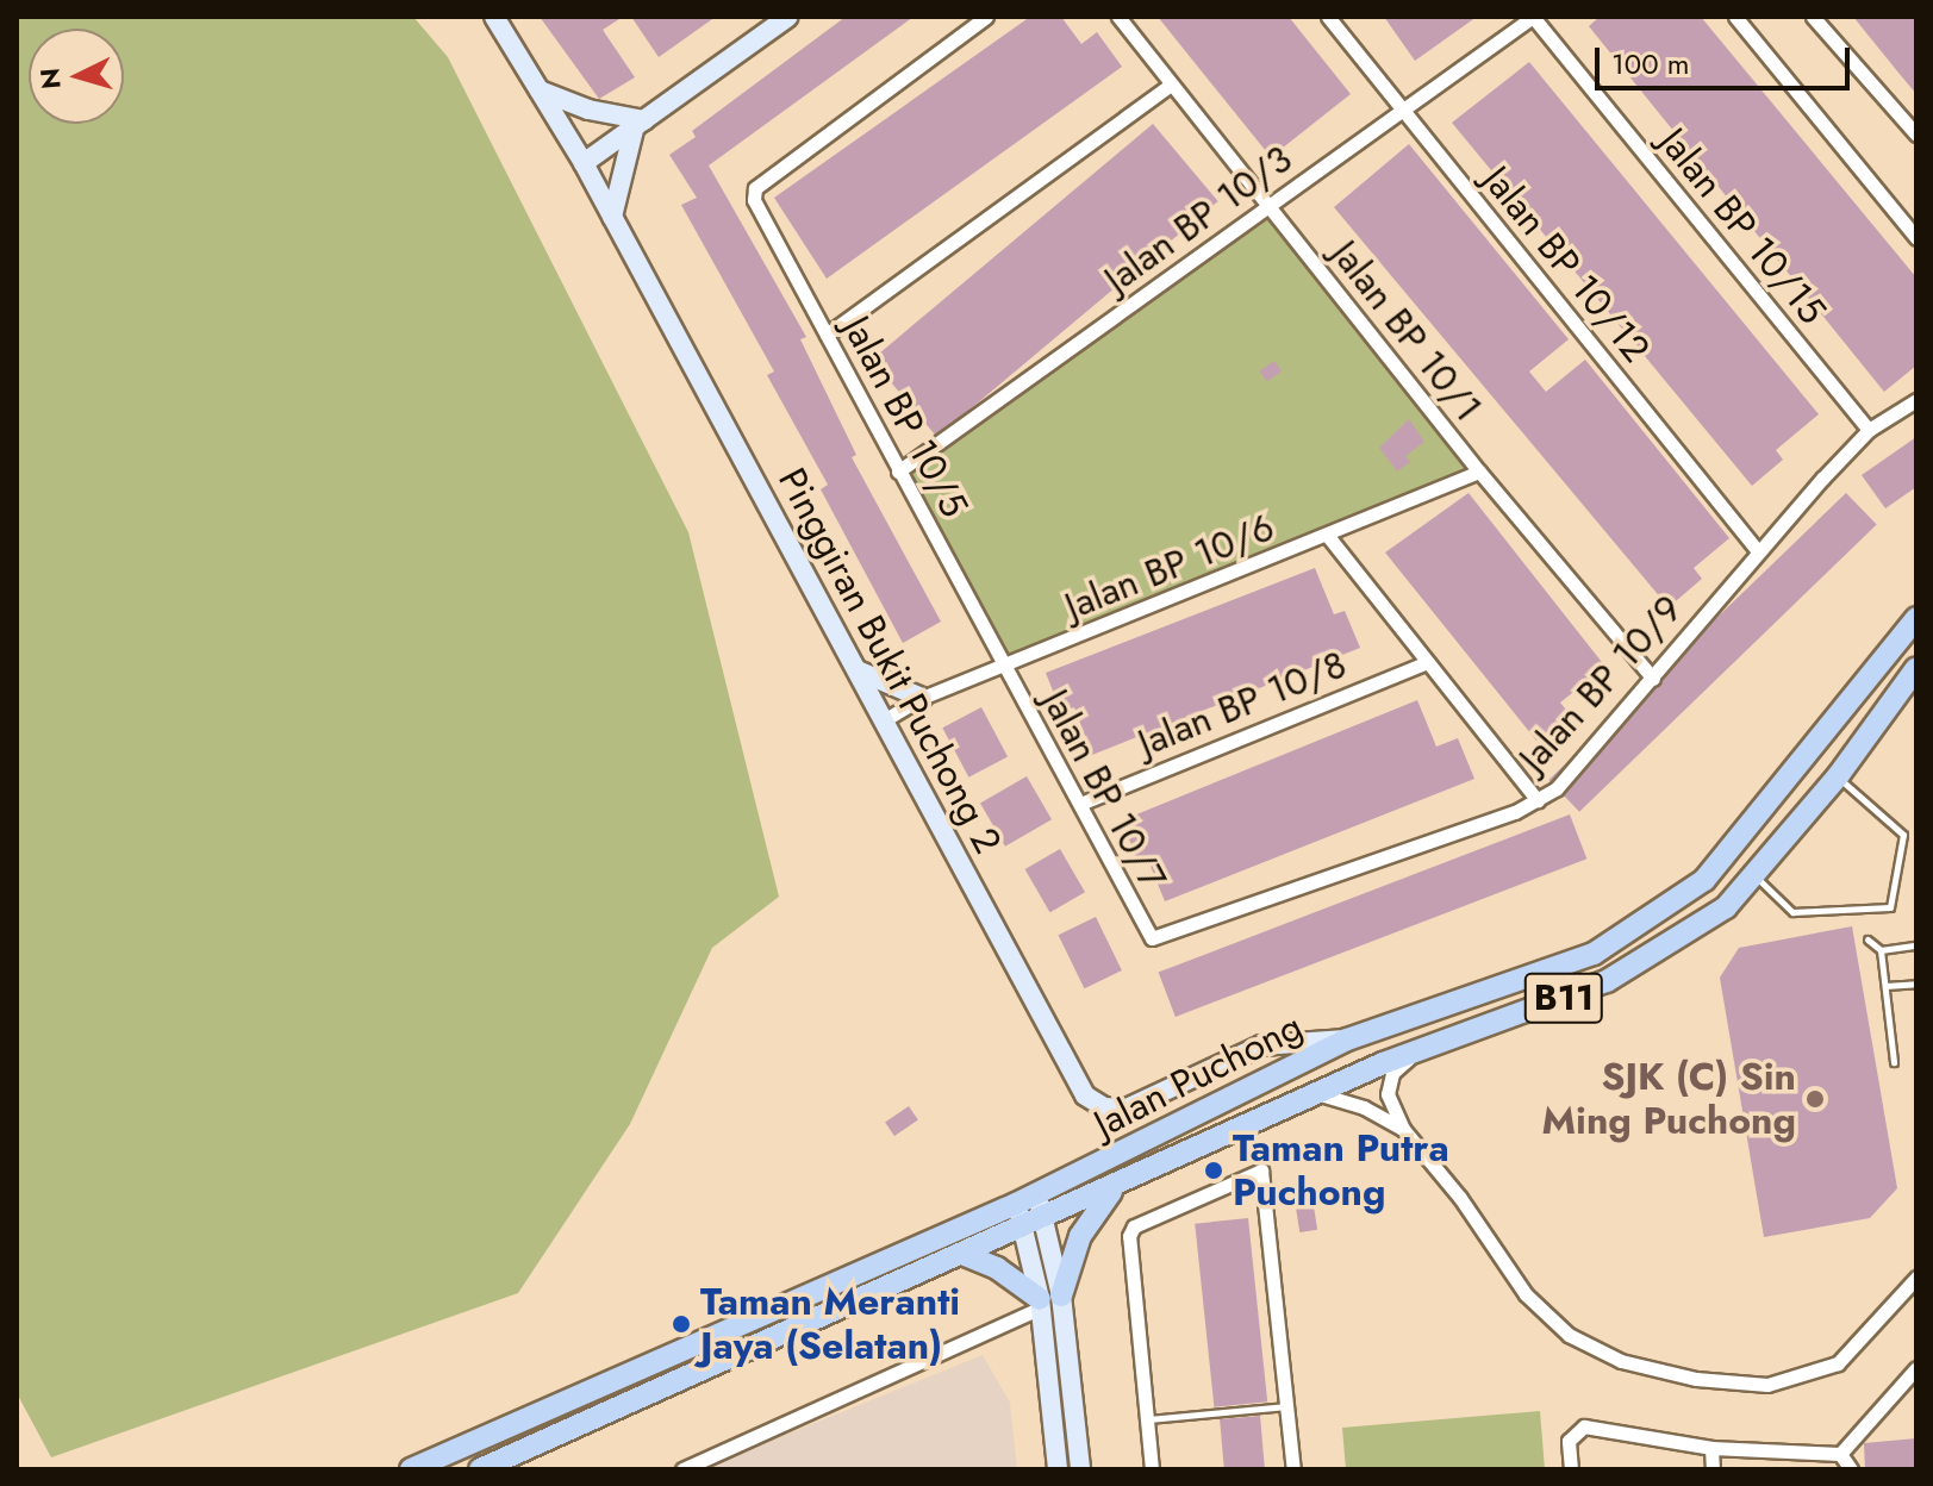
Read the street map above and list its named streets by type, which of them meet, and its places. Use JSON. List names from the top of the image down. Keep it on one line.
{"streets":{"main road":["B11","Jalan Puchong"],"street":["Jalan BP 10/3","Jalan BP 10/15","Jalan BP 10/12","Jalan BP 10/1","Jalan BP 10/5","Jalan BP 10/6","Pinggiran Bukit Puchong 2","Jalan BP 10/9","Jalan BP 10/8","Jalan BP 10/7"]},"crossings":[["Jalan BP 10/3","Jalan BP 10/15"],["Jalan BP 10/3","Jalan BP 10/12"],["Jalan BP 10/3","Jalan BP 10/1"],["Jalan BP 10/3","Jalan BP 10/5"],["Jalan BP 10/15","Jalan BP 10/9"],["Jalan BP 10/12","Jalan BP 10/9"],["Jalan BP 10/1","Jalan BP 10/6"],["Jalan BP 10/1","Jalan BP 10/9"],["Jalan BP 10/5","Jalan BP 10/6"],["Jalan BP 10/5","Jalan BP 10/7"],["Jalan BP 10/6","Pinggiran Bukit Puchong 2"],["Jalan BP 10/6","Jalan BP 10/7"],["Pinggiran Bukit Puchong 2","Jalan Puchong"],["Jalan BP 10/9","Jalan BP 10/7"],["Jalan BP 10/8","Jalan BP 10/7"]],"places":["SJK (C) Sin Ming Puchong","Taman Putra Puchong","Taman Meranti Jaya (Selatan)"],"scale_bar":"100 m","north":"left"}
